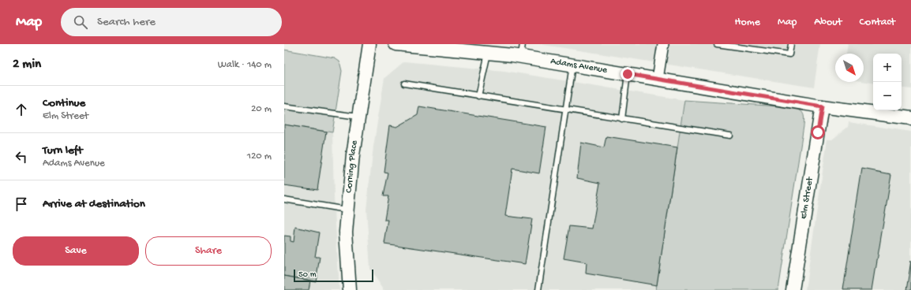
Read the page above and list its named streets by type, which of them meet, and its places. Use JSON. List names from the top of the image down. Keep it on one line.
{"streets":{"street":["Adams Avenue","Corning Place","Elm Street"]},"crossings":[["Adams Avenue","Elm Street"]],"scale_bar":"50 m","north":"bottom right","page":{"header":"Map","search":"Search here","nav":["Home","Map","About","Contact"],"heading":["2 min","Walk · 140 m"],"map_buttons":["+","−"],"list":[["Continue","Elm Street","20 m"],["Turn left","Adams Avenue","120 m"],"Arrive at destination"],"buttons":["Save","Share"],"scale":"50 m"}}
